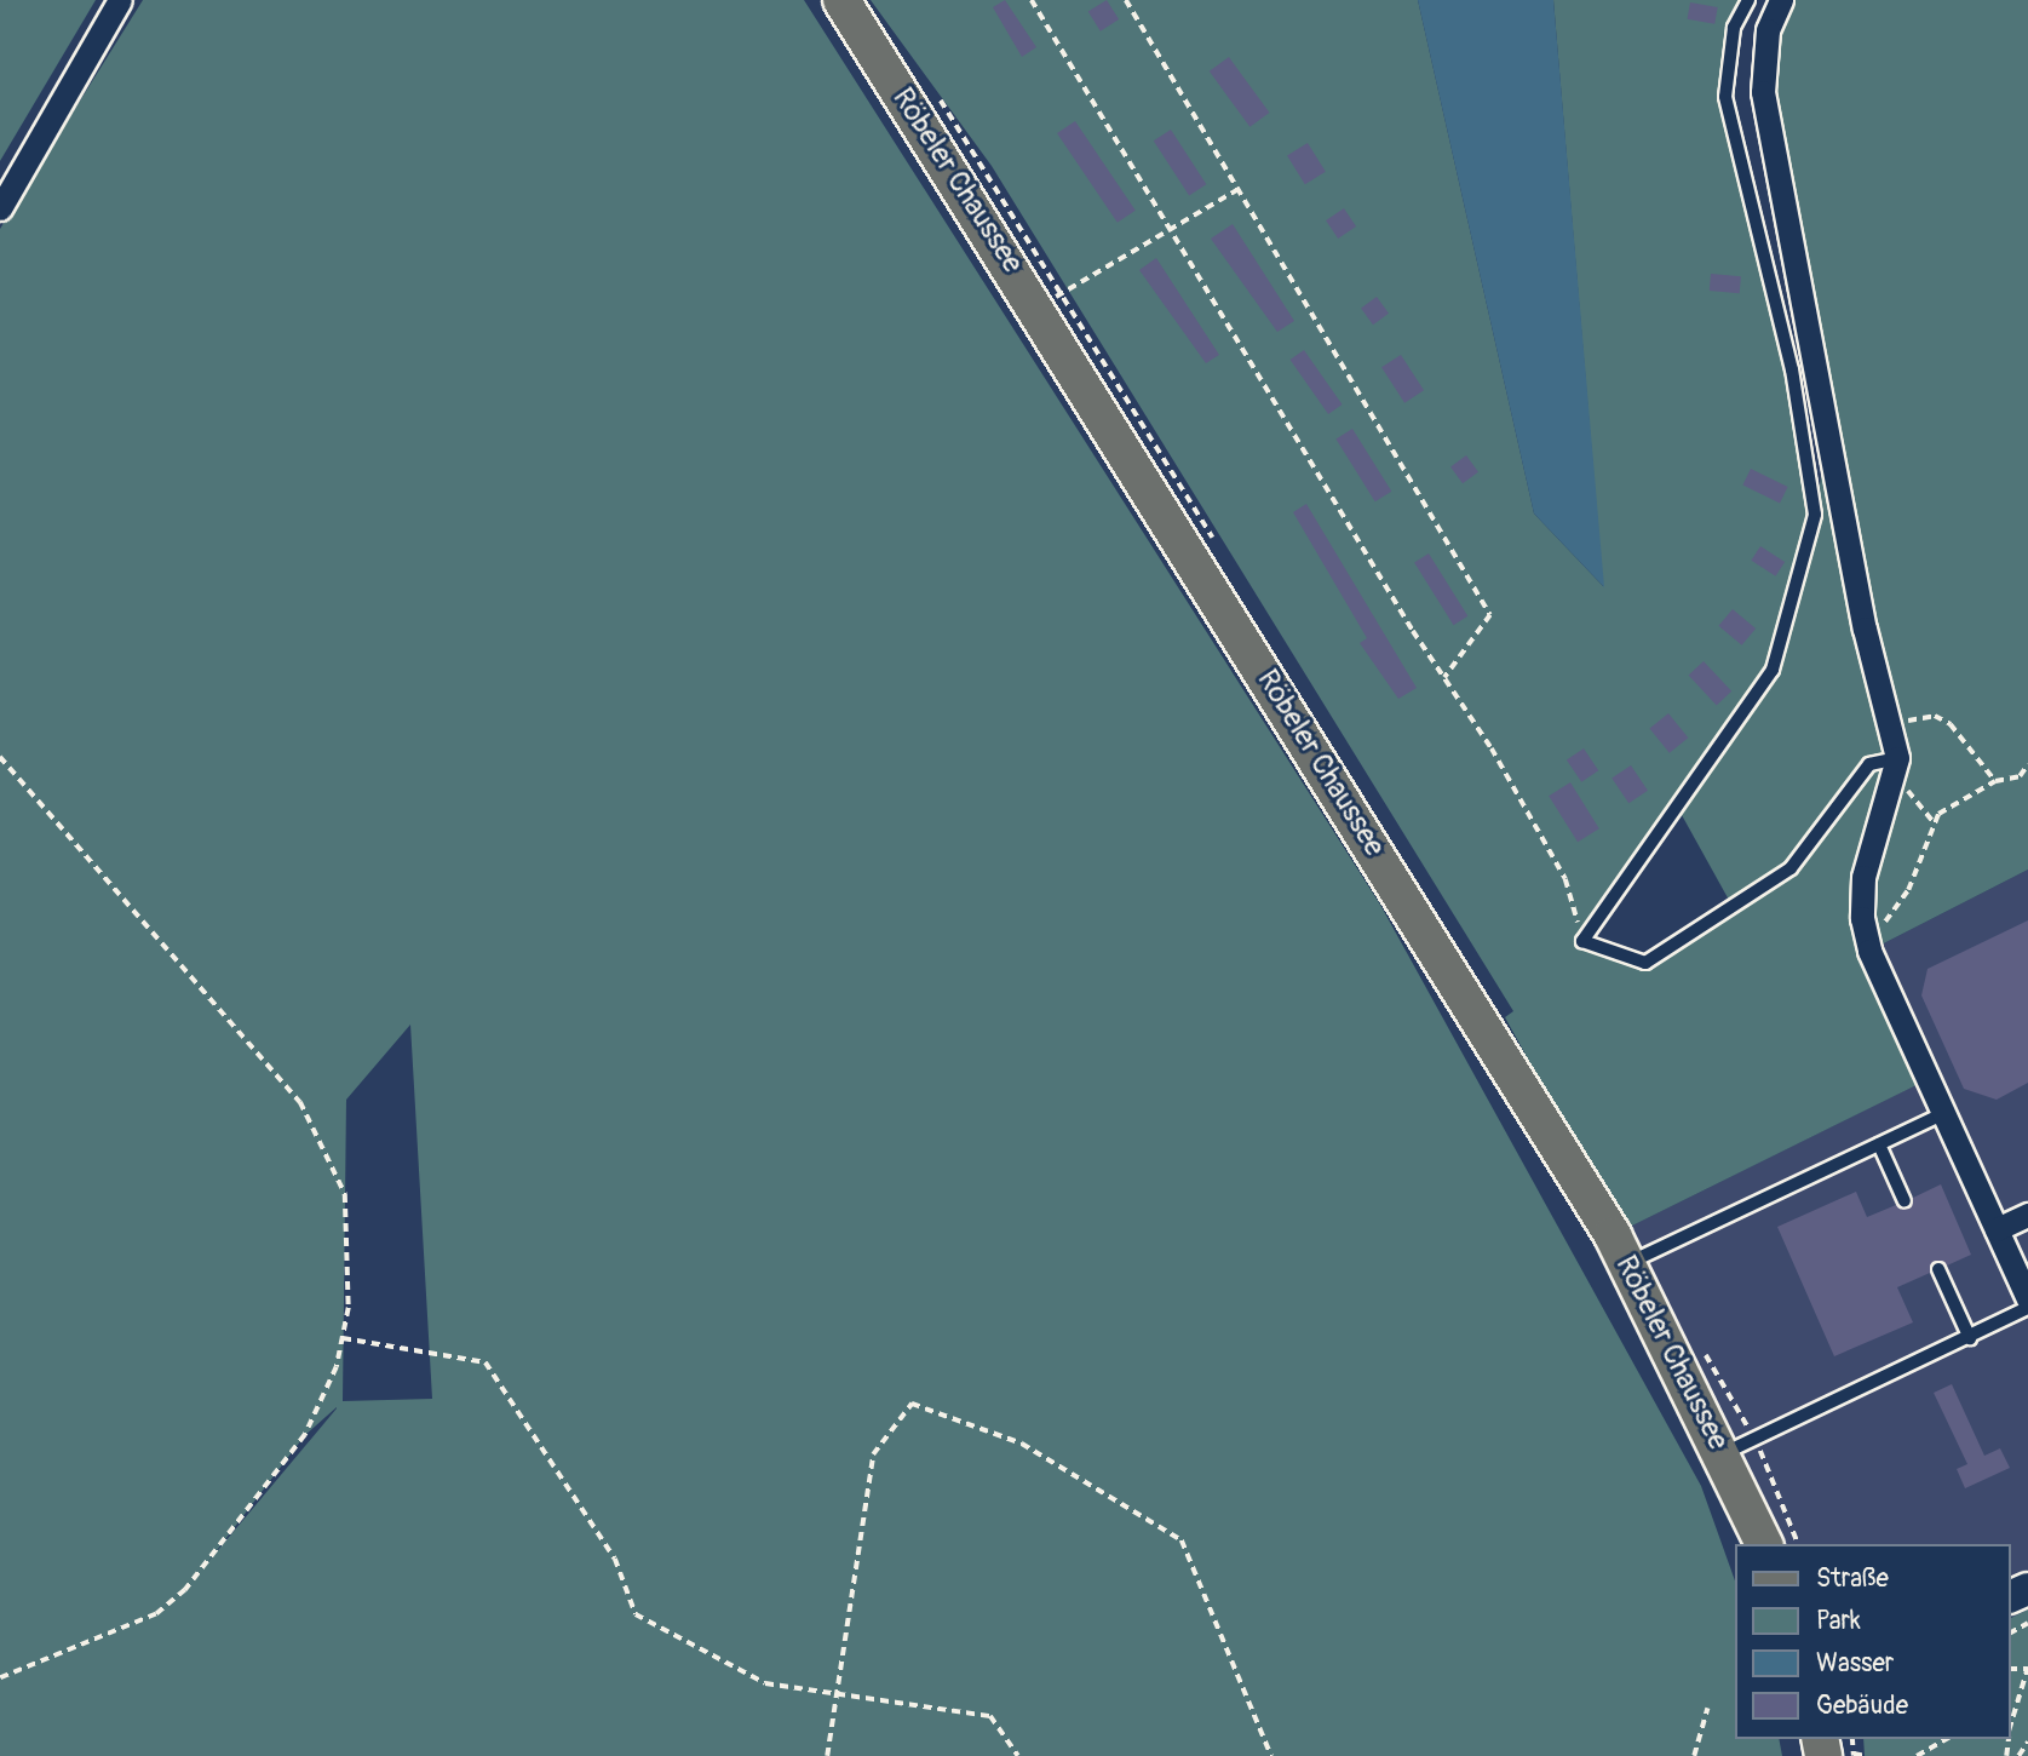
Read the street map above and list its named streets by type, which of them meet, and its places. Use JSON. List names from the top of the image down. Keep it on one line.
{"streets":{"main road":["Röbeler Chaussee"]},"legend":["Straße","Park","Wasser","Gebäude"]}
